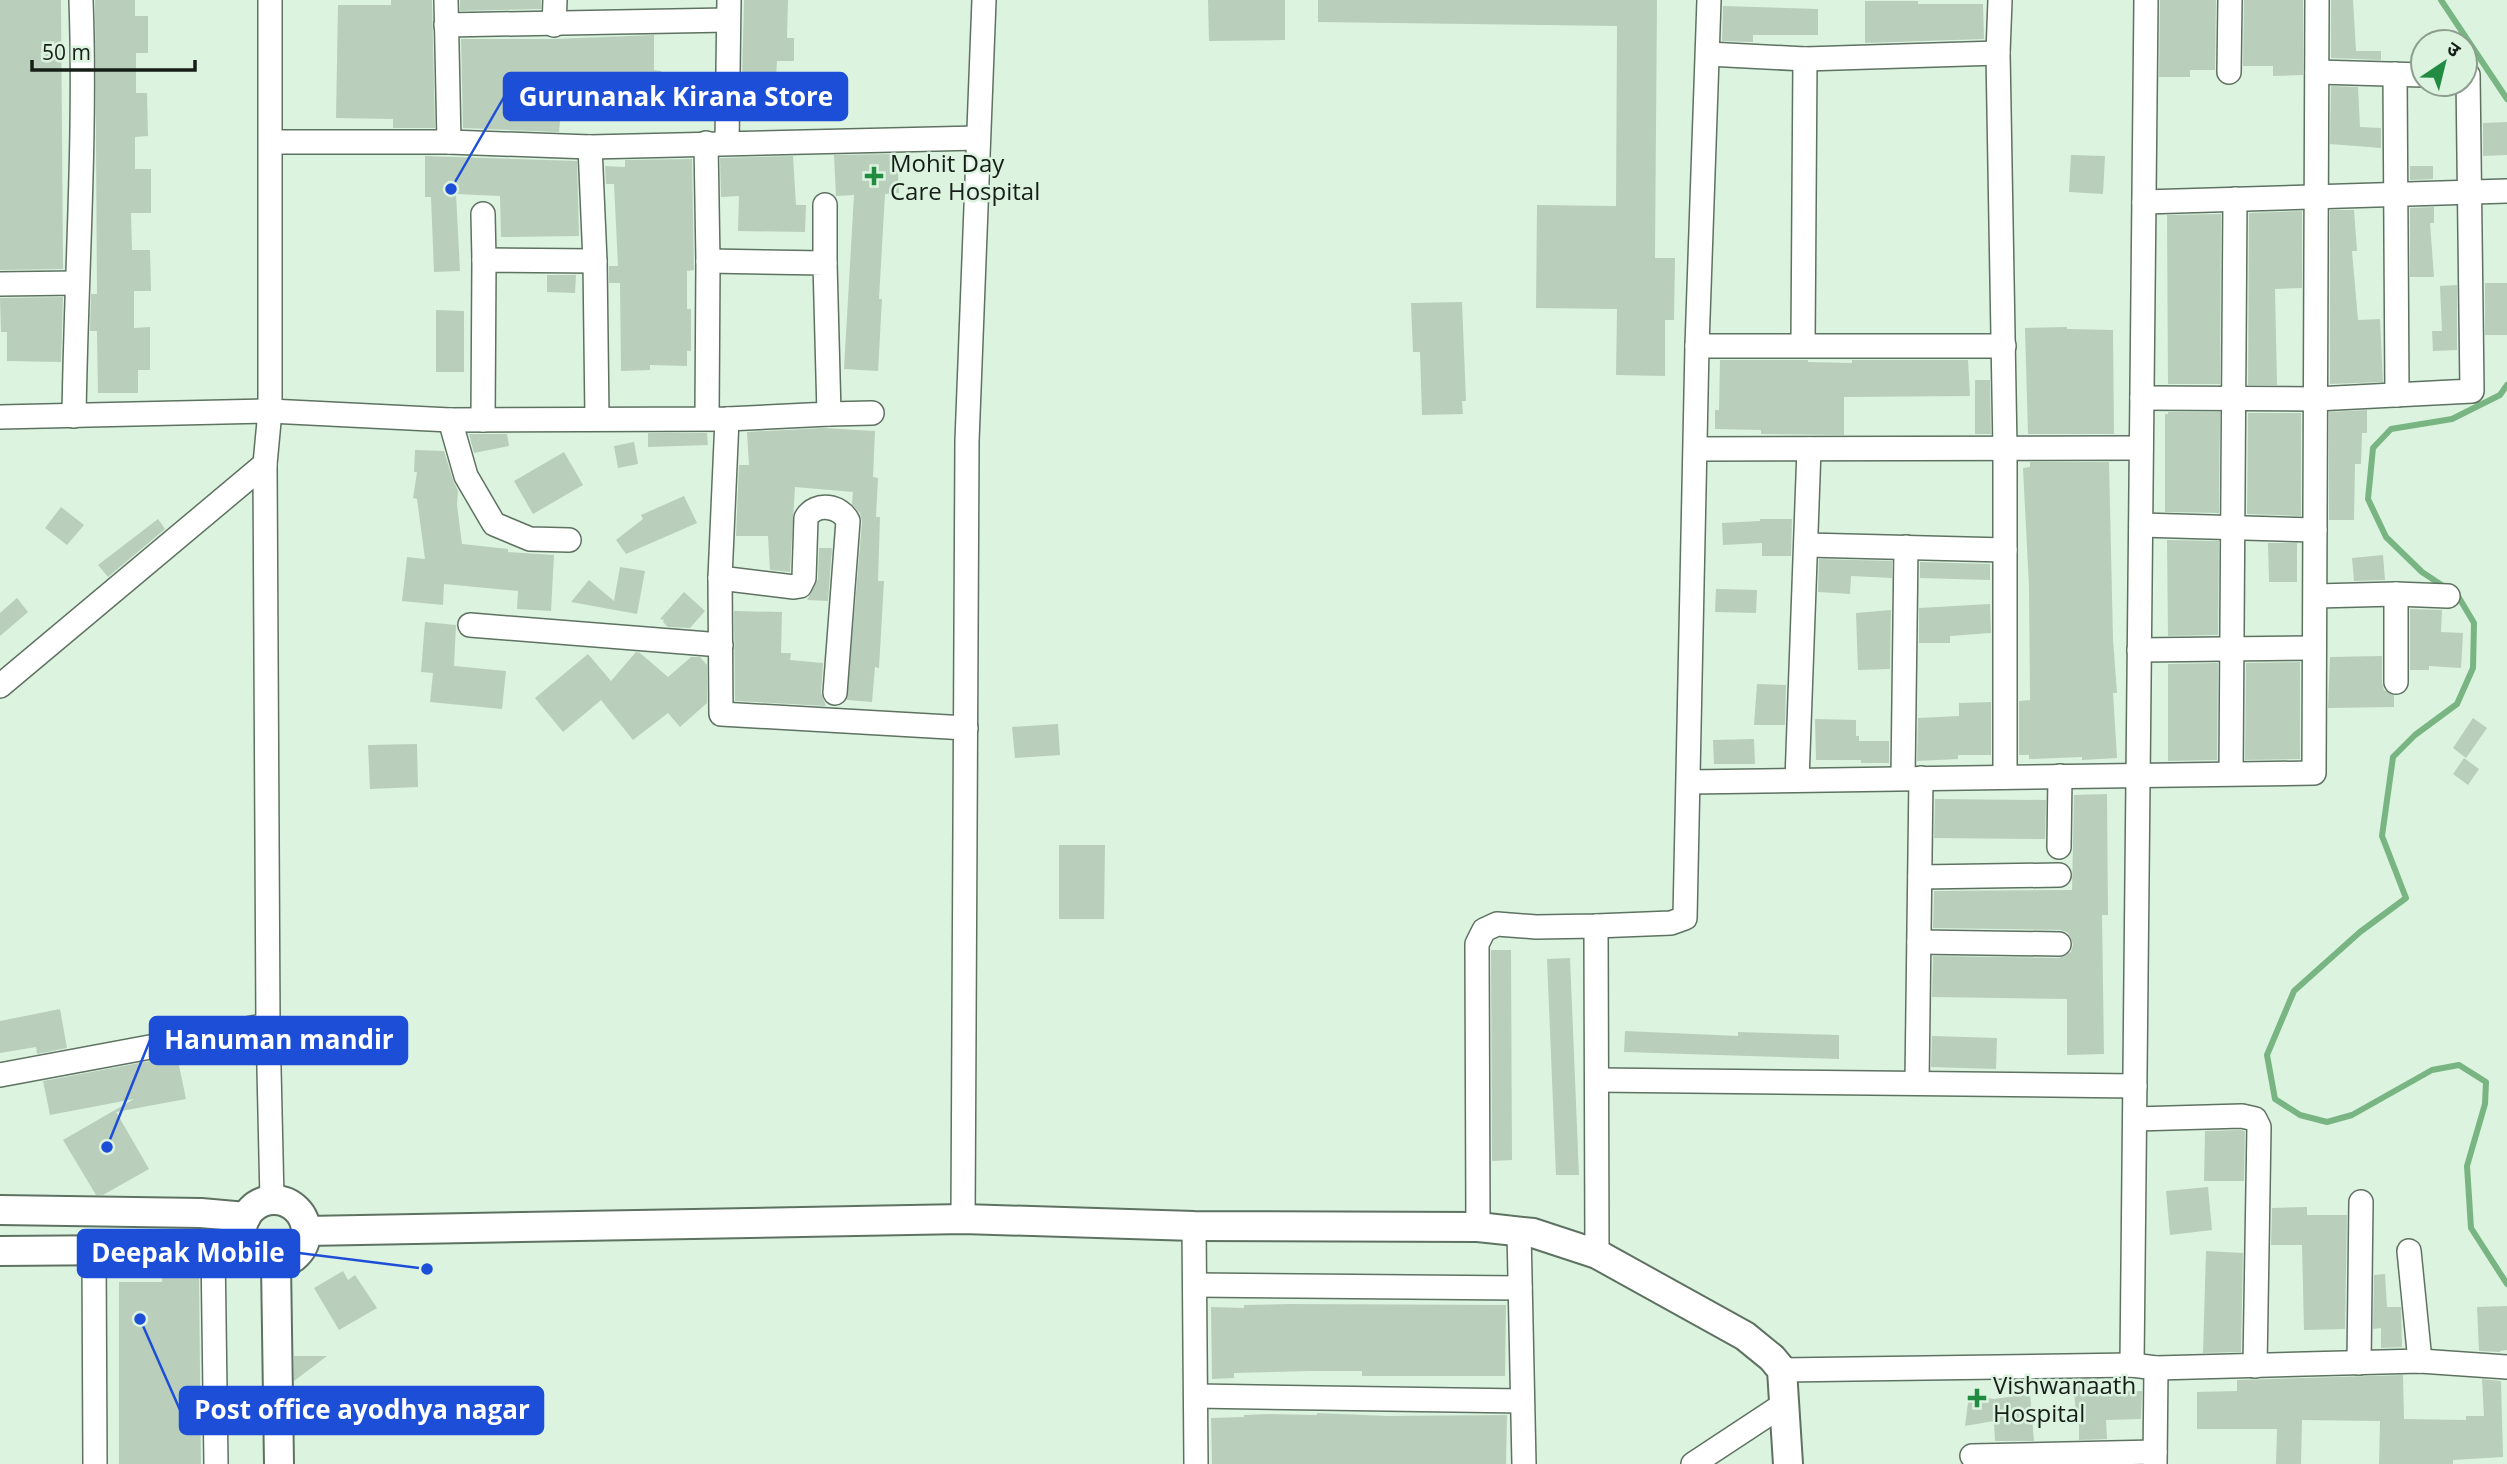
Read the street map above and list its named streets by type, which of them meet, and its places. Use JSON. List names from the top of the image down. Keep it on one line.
{"places":{"health":["Mohit Day Care Hospital","Vishwanaath Hospital"],"other":["Gurunanak Kirana Store","Hanuman mandir","Deepak Mobile","Post office ayodhya nagar"]},"scale_bar":"50 m","north":"top right"}
